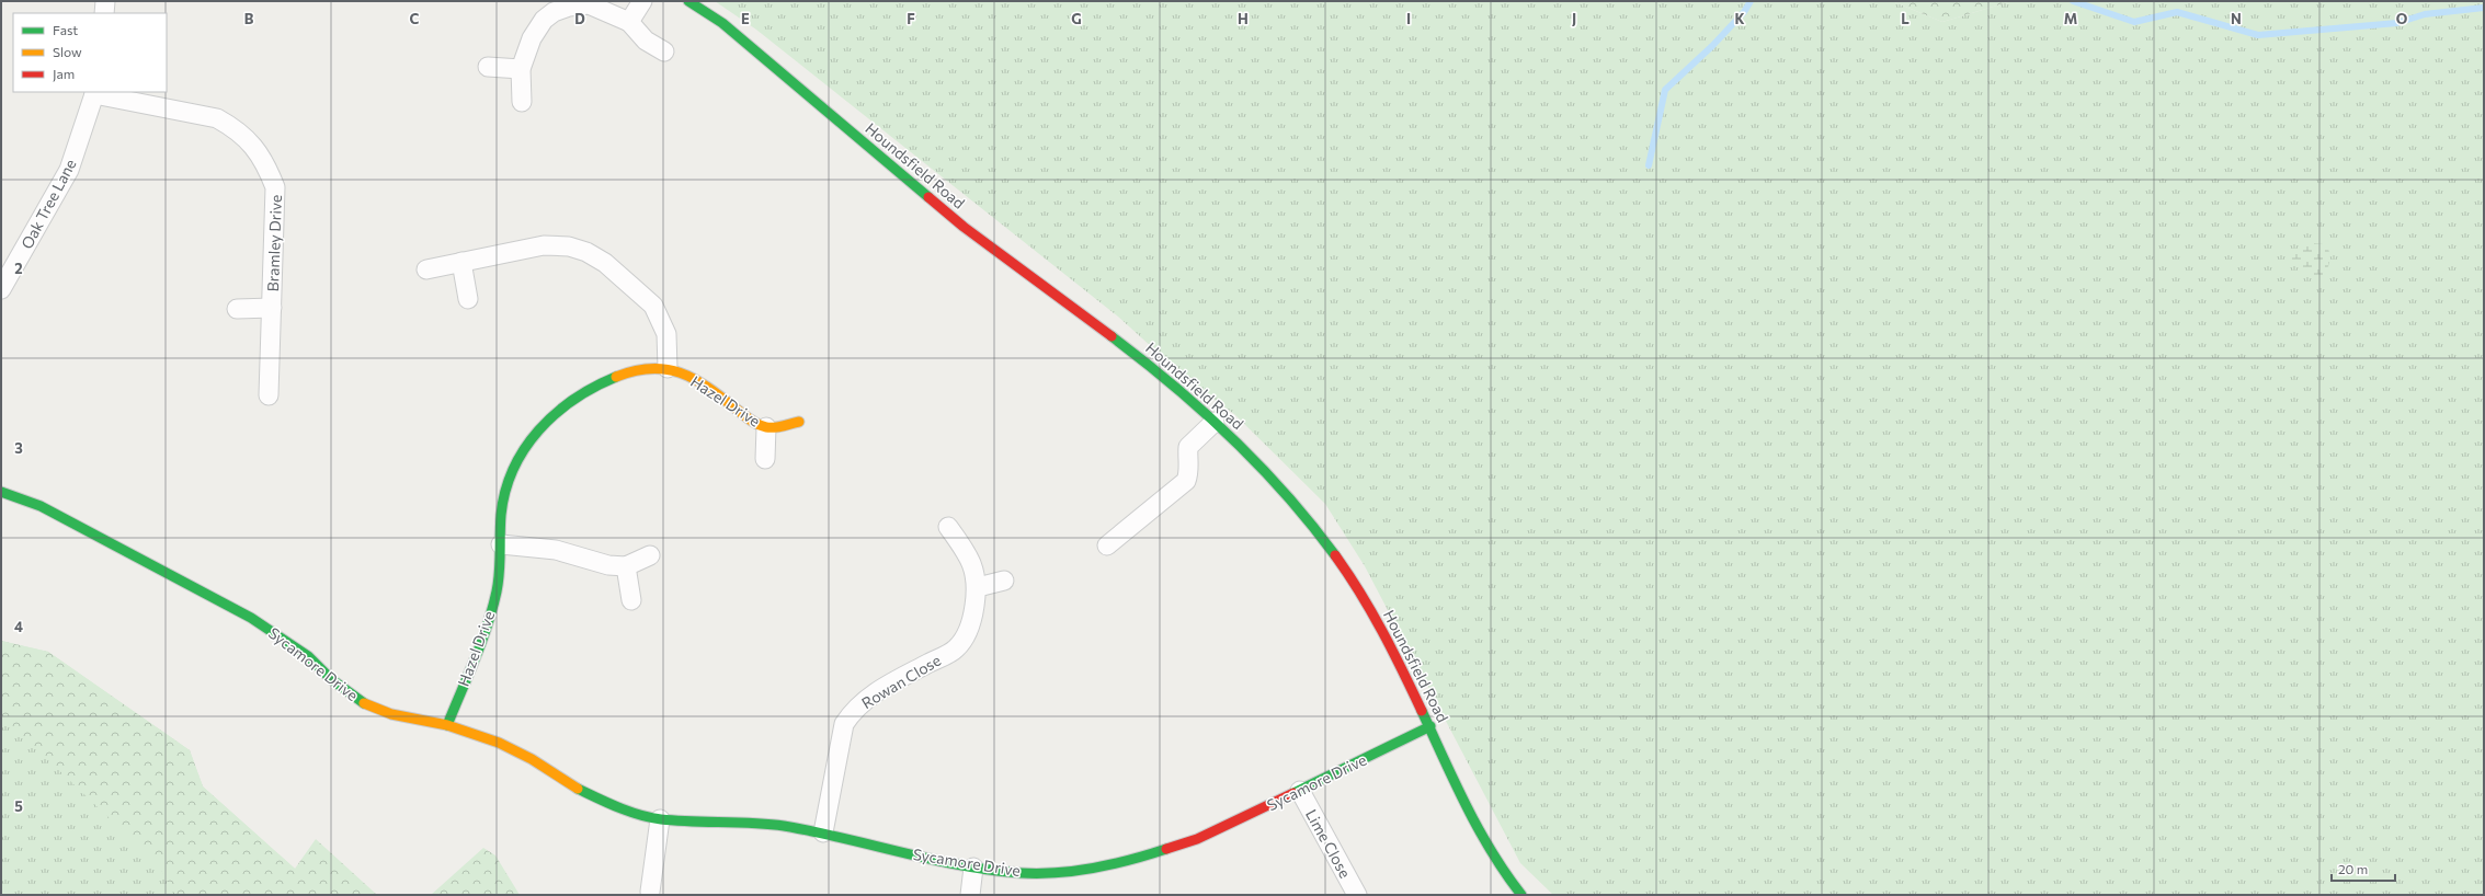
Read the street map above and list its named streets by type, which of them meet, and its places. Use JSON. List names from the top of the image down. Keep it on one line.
{"streets":{"street":["Houndsfield Road","Oak Tree Lane","Bramley Drive","Hazel Drive","Sycamore Drive","Rowan Close","Lime Close"]},"crossings":[["Houndsfield Road","Sycamore Drive"],["Oak Tree Lane","Bramley Drive"],["Hazel Drive","Sycamore Drive"],["Sycamore Drive","Rowan Close"],["Sycamore Drive","Lime Close"]],"legend":["Fast","Slow","Jam"],"scale_bar":"20 m","grid":{"columns":["B","C","D","E","F","G","H","I","J","K","L","M","N","O"],"rows":["2","3","4","5"]}}
